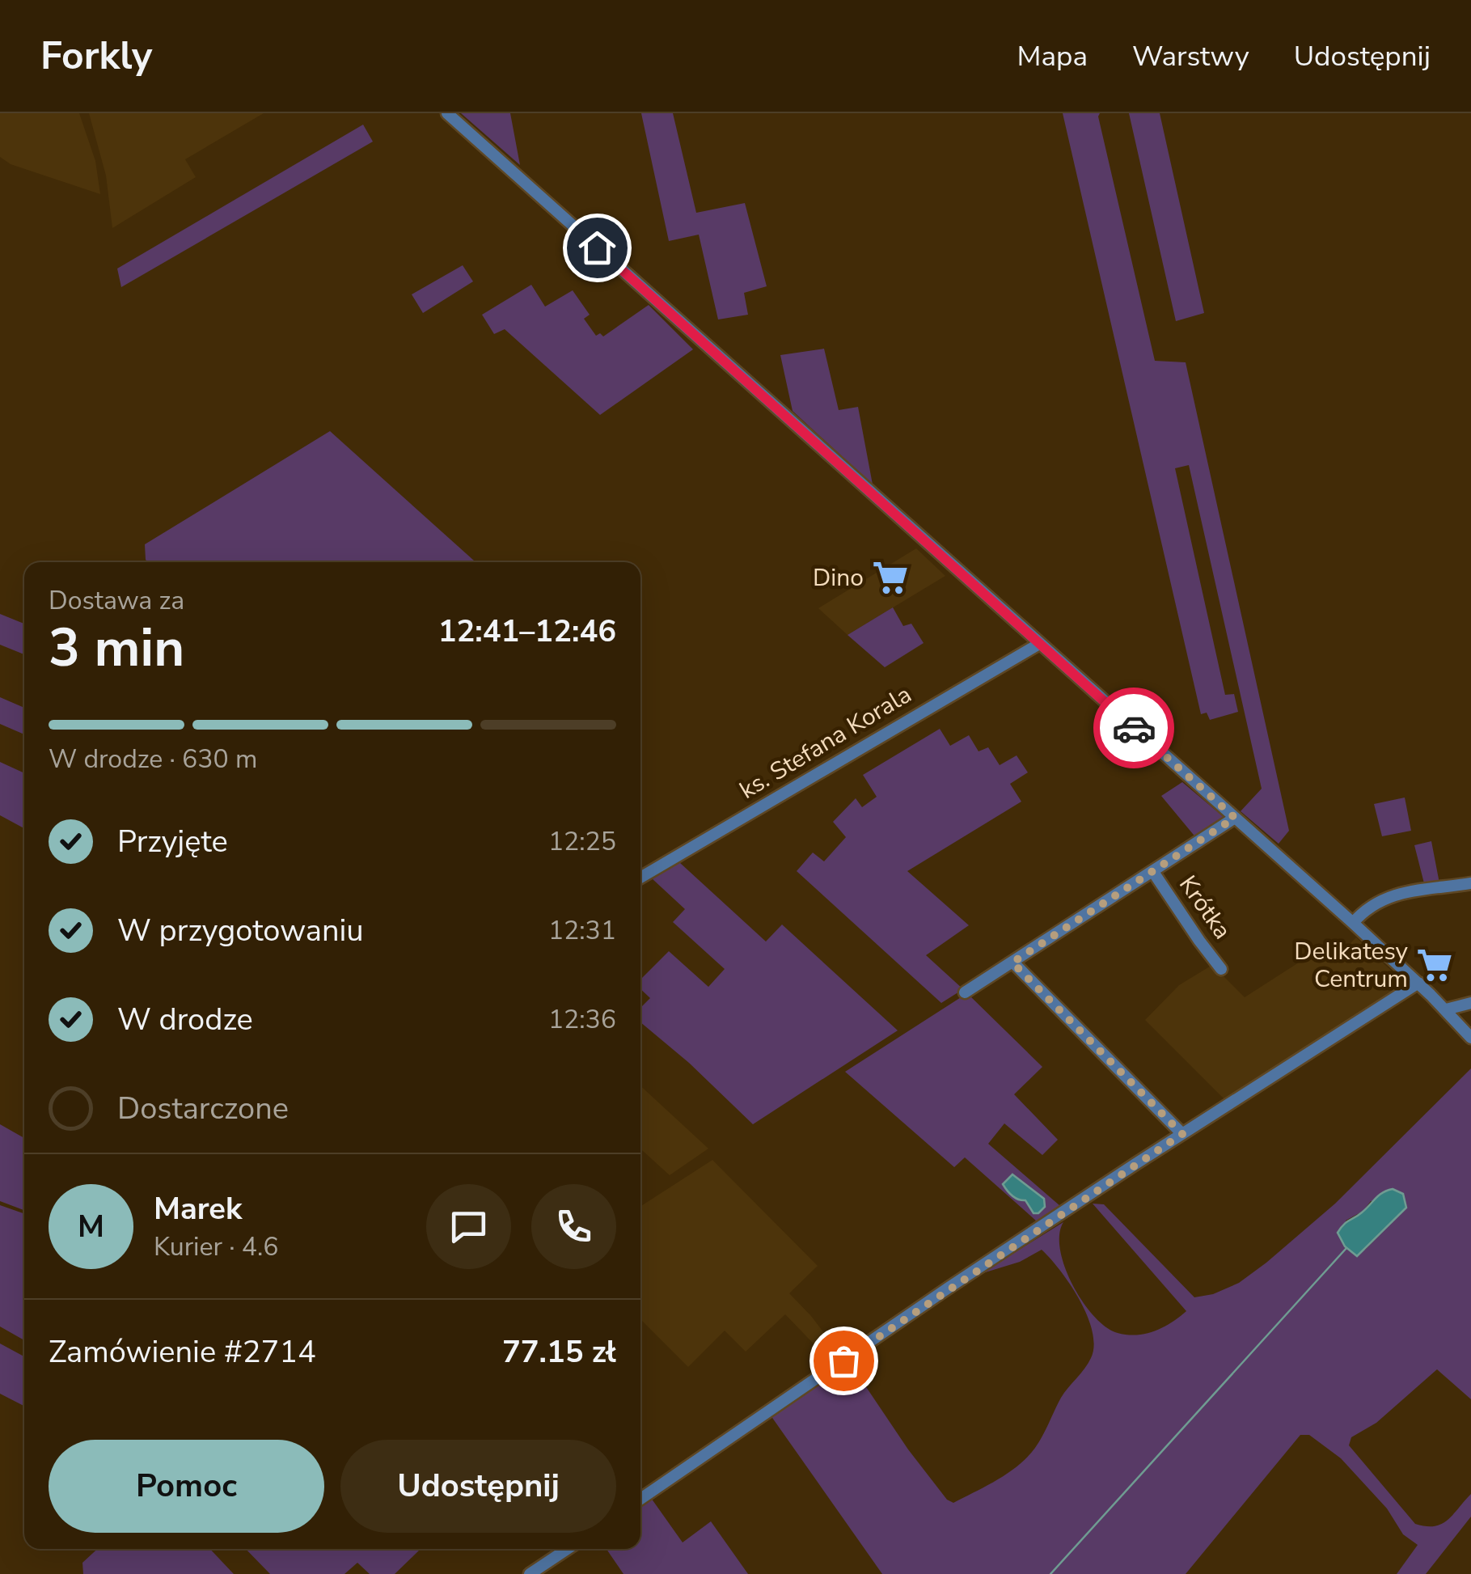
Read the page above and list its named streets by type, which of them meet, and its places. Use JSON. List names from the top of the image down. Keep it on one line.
{"streets":{"street":["ks. Stefana Korala","Krótka"]},"places":{"supermarket":["Dino","Delikatesy Centrum"]},"page":{"header":"Forkly","nav":["Mapa","Warstwy","Udostępnij"],"heading":["3 min","Dostawa za","12:41–12:46"],"panel":["Marek","Kurier · 4.6","Zamówienie #2714","77.15 zł"],"bar":"W drodze · 630 m","list":[["Przyjęte","12:25"],["W przygotowaniu","12:31"],["W drodze","12:36"],"Dostarczone"],"round":"M","buttons":["Pomoc","Udostępnij"]}}
